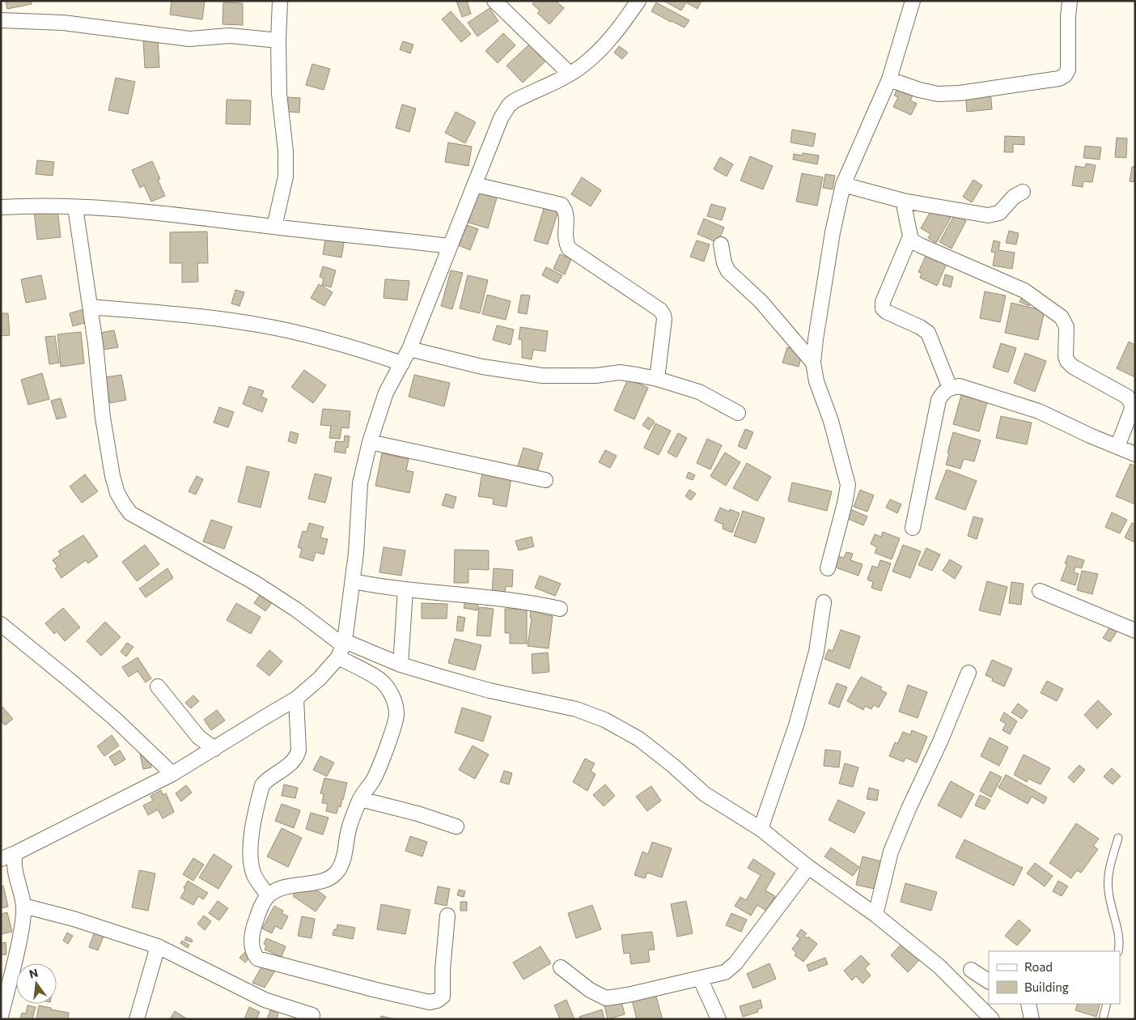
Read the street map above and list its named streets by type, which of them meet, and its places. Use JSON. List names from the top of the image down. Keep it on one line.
{"legend":["Road","Building"],"north":"top"}
